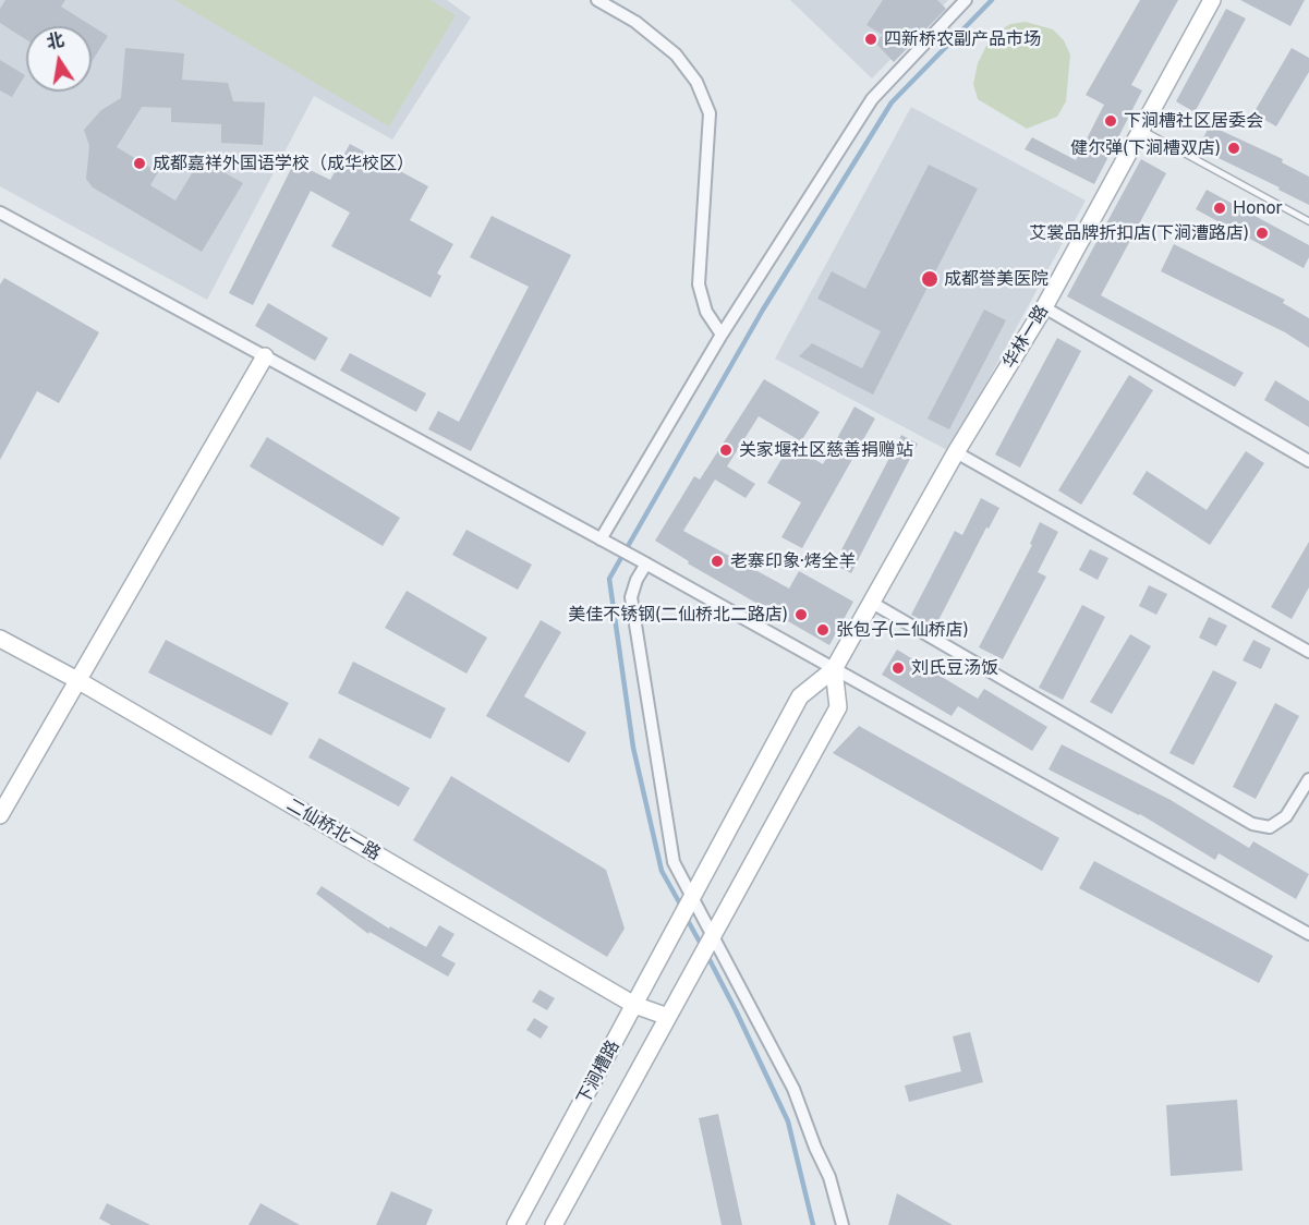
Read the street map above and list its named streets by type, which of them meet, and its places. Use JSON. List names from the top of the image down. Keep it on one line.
{"streets":{"street":["华林一路","二仙桥北一路","下涧槽路"]},"crossings":[["华林一路","下涧槽路"],["二仙桥北一路","下涧槽路"]],"places":["四新桥农副产品市场","下涧槽社区居委会","健尔弹(下涧槽双店)","成都嘉祥外国语学校（成华校区）","Honor","艾裳品牌折扣店(下涧漕路店)","成都誉美医院","关家堰社区慈善捐赠站","老寨印象·烤全羊","美佳不锈钢(二仙桥北二路店)","张包子(二仙桥店)","刘氏豆汤饭"],"north":"top"}
